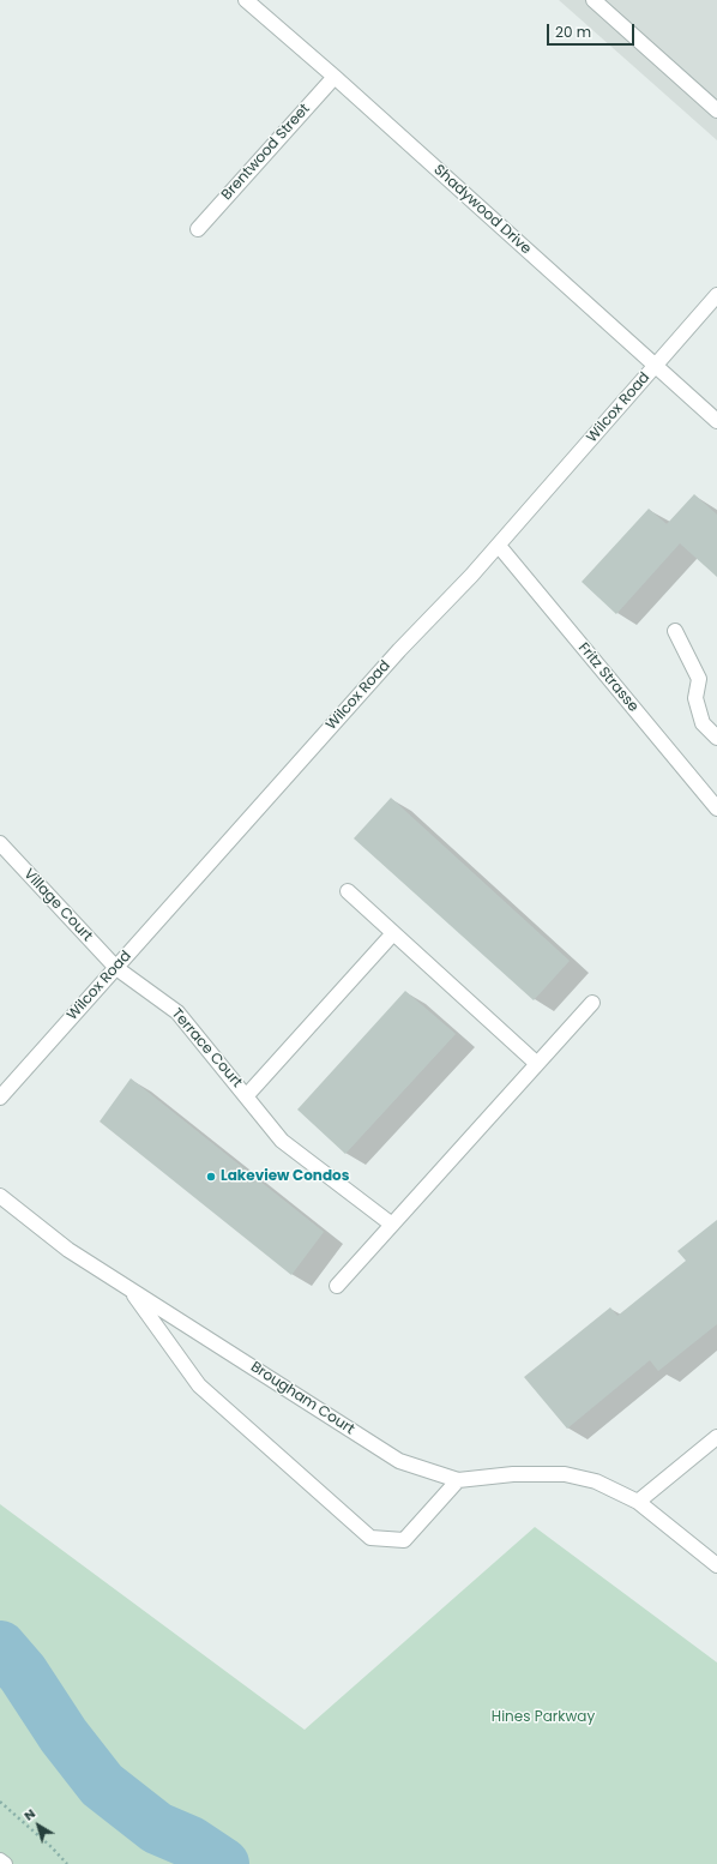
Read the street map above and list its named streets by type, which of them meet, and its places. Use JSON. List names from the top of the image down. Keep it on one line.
{"streets":{"street":["Brentwood Street","Shadywood Drive","Wilcox Road","Fritz Strasse","Village Court","Terrace Court","Brougham Court"]},"crossings":[["Brentwood Street","Shadywood Drive"],["Shadywood Drive","Wilcox Road"],["Wilcox Road","Fritz Strasse"],["Wilcox Road","Village Court"],["Wilcox Road","Terrace Court"],["Village Court","Terrace Court"]],"parks":["Hines Parkway"],"places":["Lakeview Condos"],"scale_bar":"20 m","north":"top left"}
